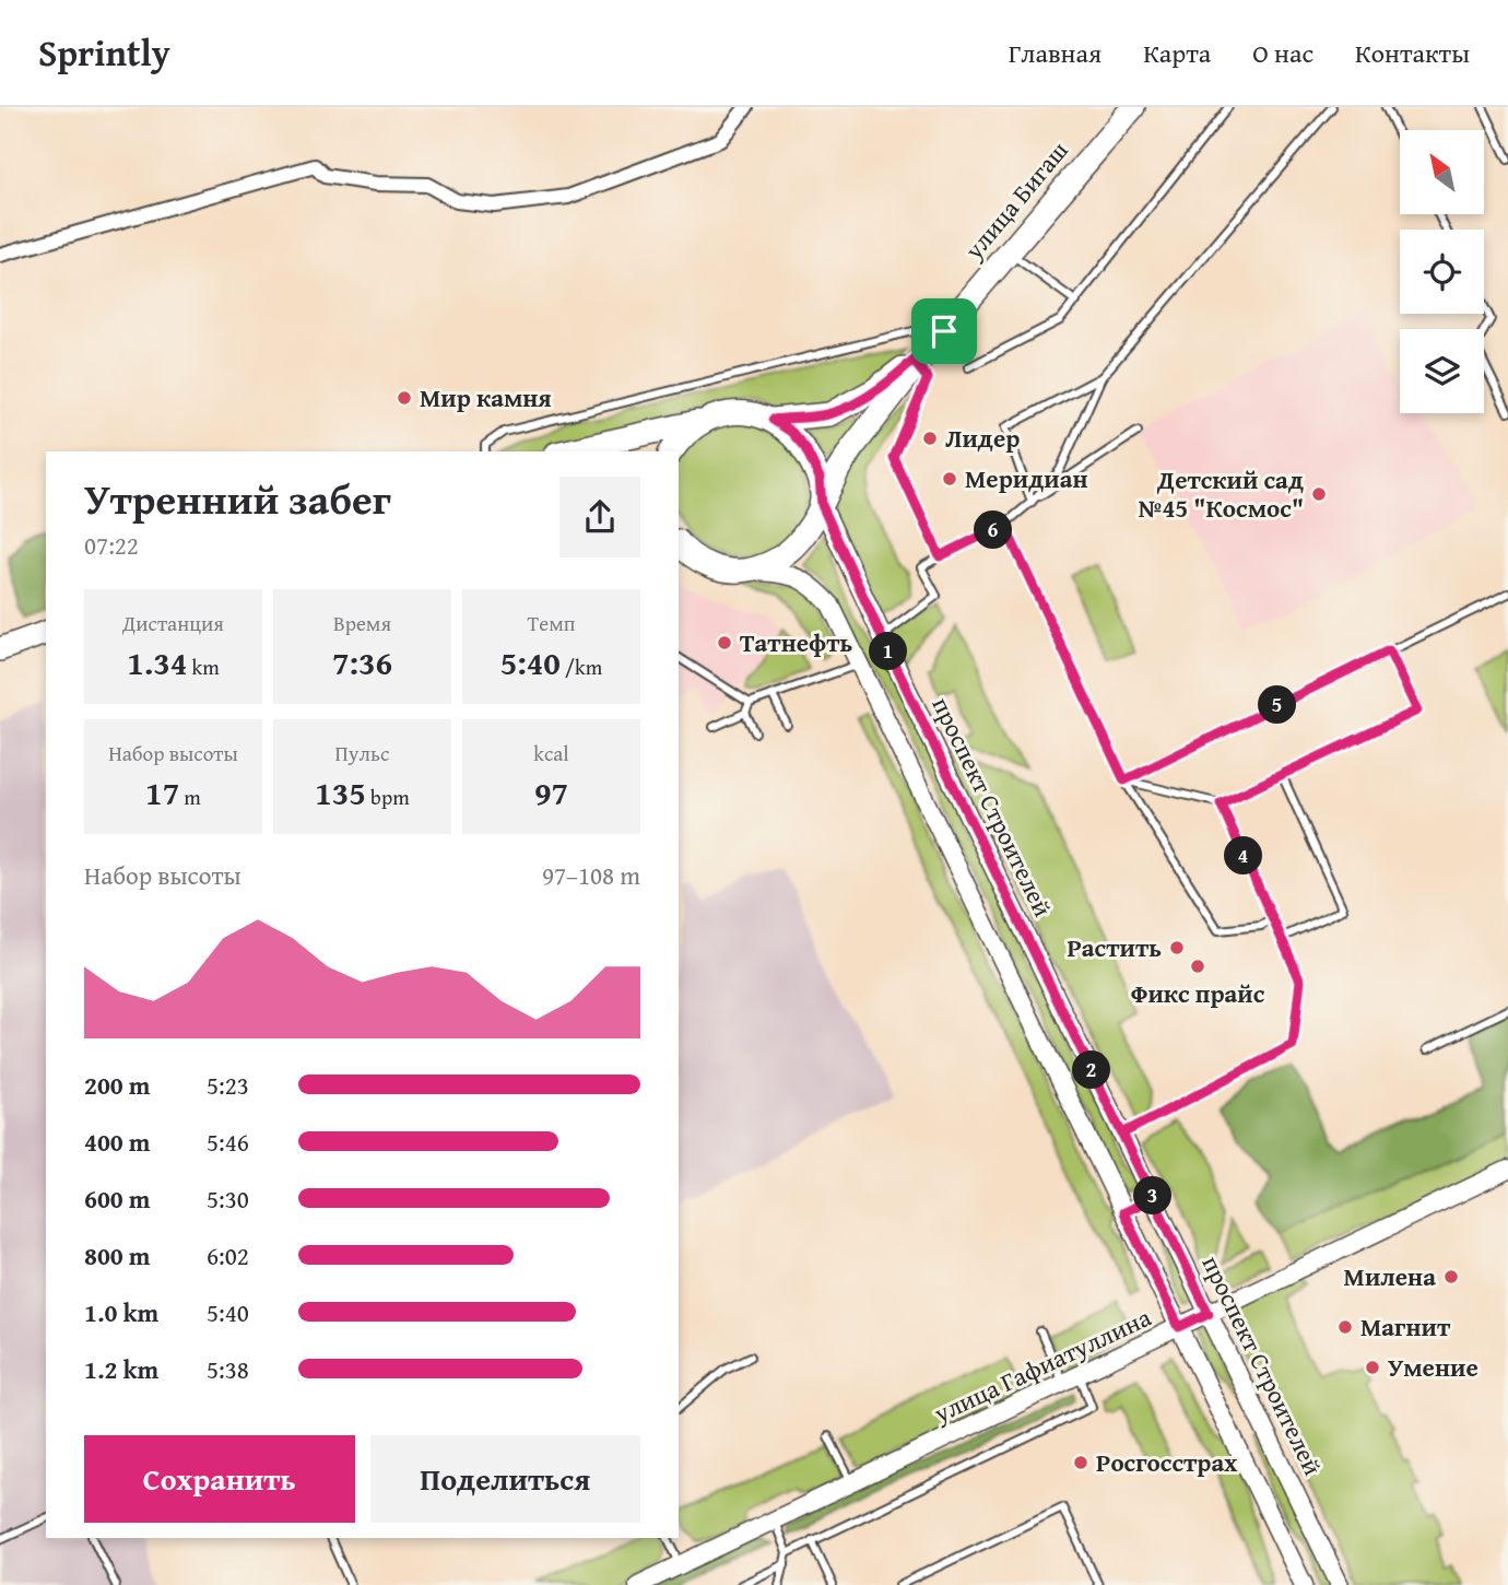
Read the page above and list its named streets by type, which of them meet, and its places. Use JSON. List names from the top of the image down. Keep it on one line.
{"streets":{"main road":["улица Бигаш"],"street":["проспект Строителей","улица Гафиатуллина"]},"crossings":[["улица Бигаш","проспект Строителей"],["проспект Строителей","улица Гафиатуллина"]],"places":["Мир камня","Лидер","Меридиан","Детский сад №45 \"Космос\"","Татнефть","Растить","Фикс прайс","Милена","Магнит","Умение","Росгосстрах"],"north":"top left","page":{"header":"Sprintly","nav":["Главная","Карта","О нас","Контакты"],"heading":["Утренний забег","07:22"],"pins":["6","1","5","4","2","3"],"stats":[["Дистанция","1.34 km"],["Время","7:36"],["Темп","5:40 /km"],["Набор высоты","17 m"],["Пульс","135 bpm"],["kcal","97"]],"chart":["Набор высоты","97–108 m"],"list":[{"name":"200 m","note":"5:23"},{"name":"400 m","note":"5:46"},{"name":"600 m","note":"5:30"},{"name":"800 m","note":"6:02"},{"name":"1.0 km","note":"5:40"},{"name":"1.2 km","note":"5:38"}],"buttons":["Сохранить","Поделиться"]}}
